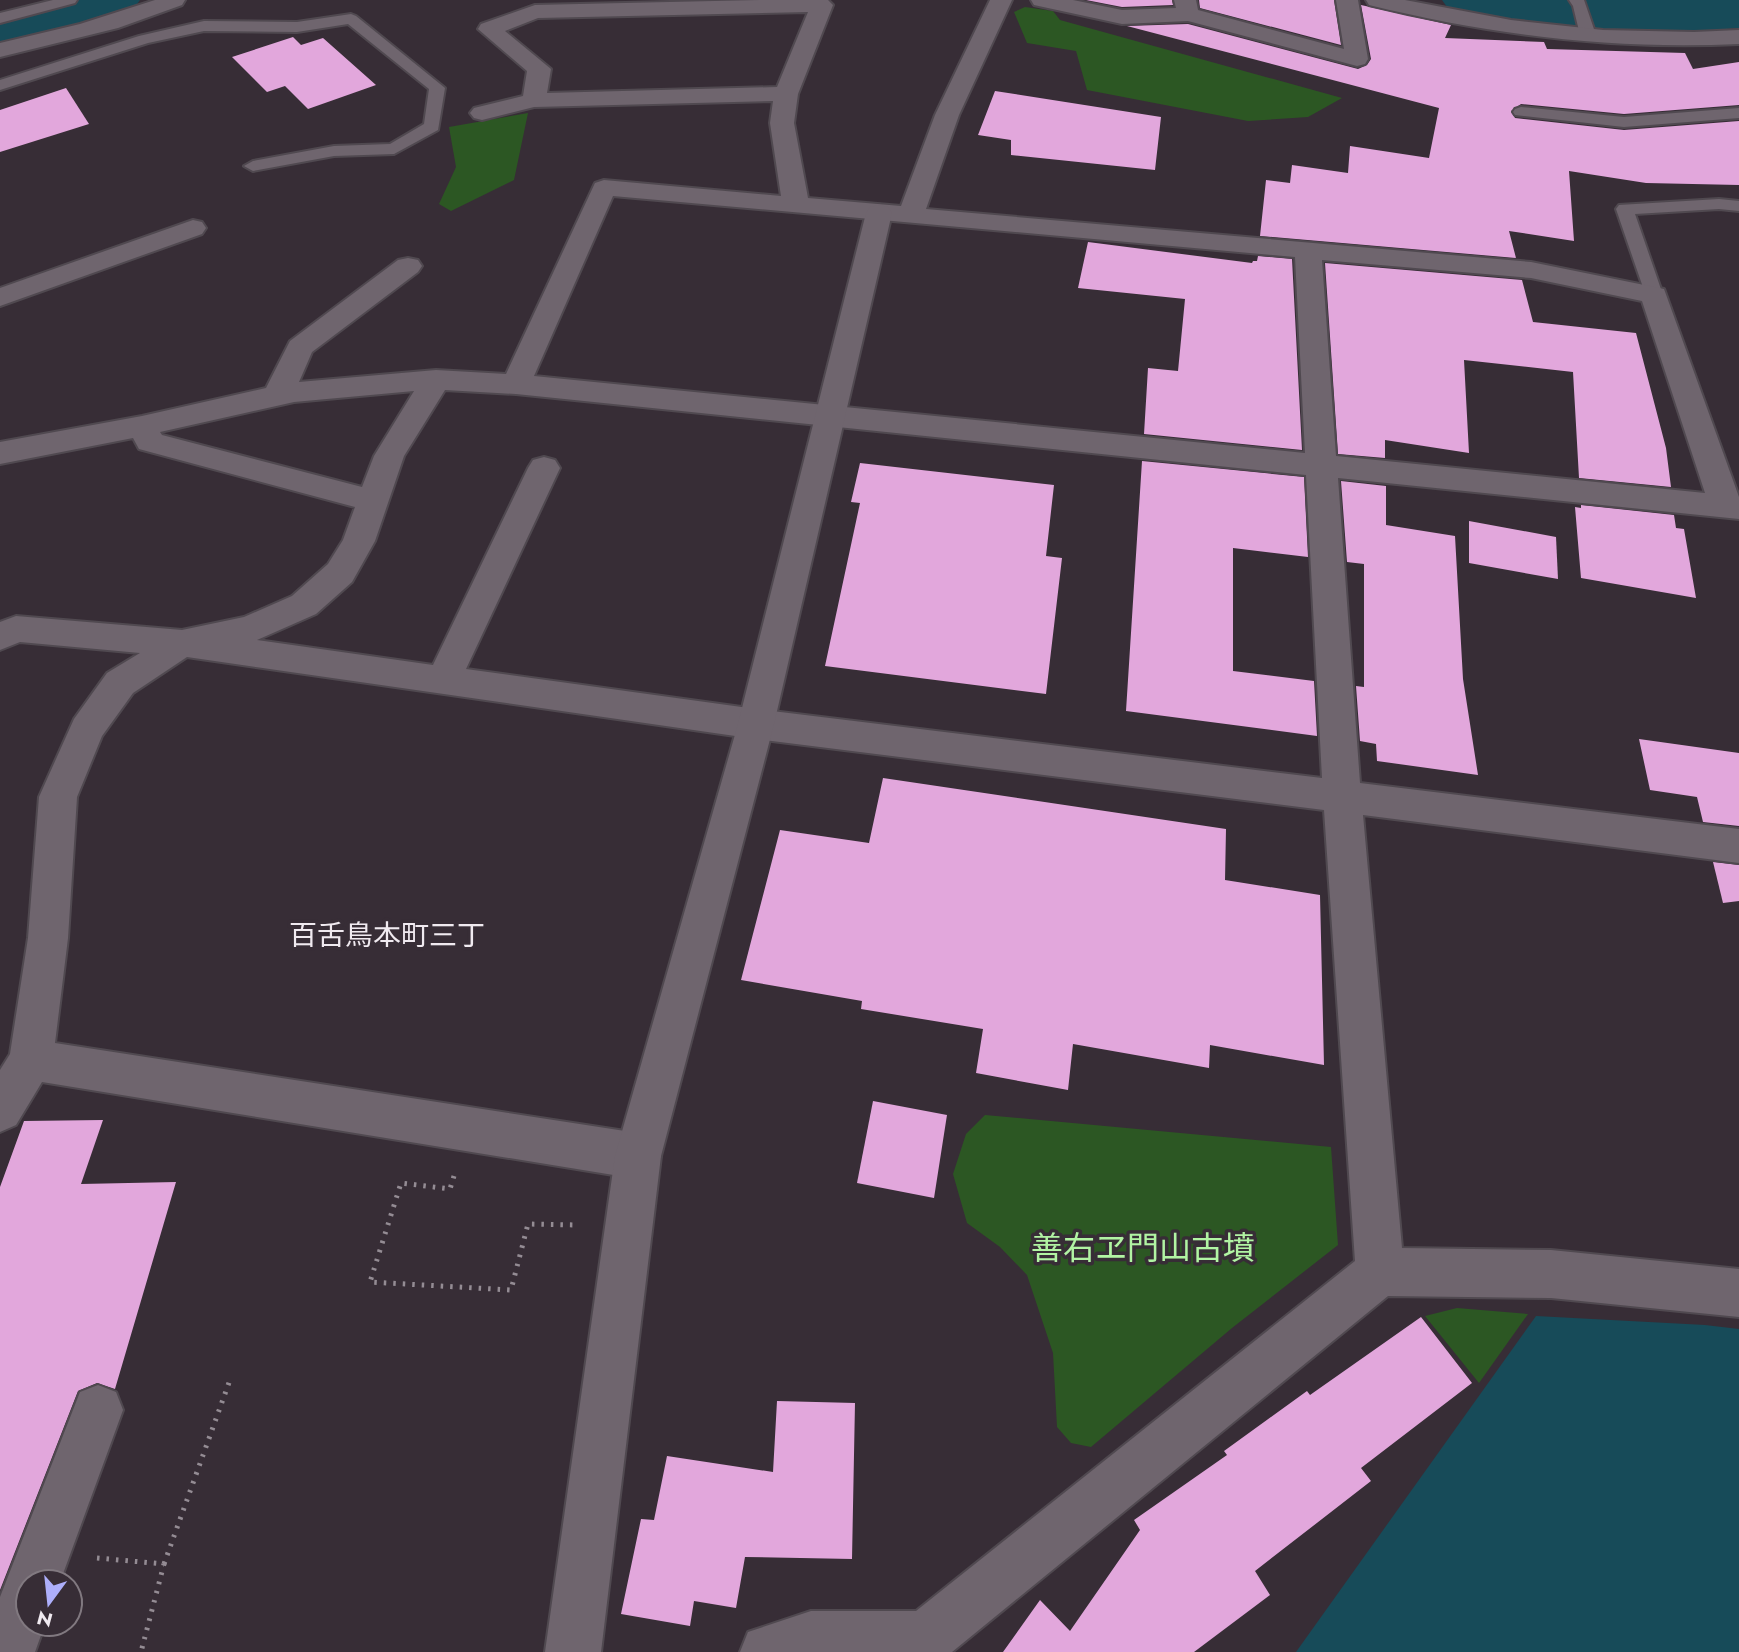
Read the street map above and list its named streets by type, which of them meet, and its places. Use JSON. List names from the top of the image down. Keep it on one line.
{"districts":["百舌鳥本町三丁"],"parks":["善右ヱ門山古墳"],"north":"bottom"}
